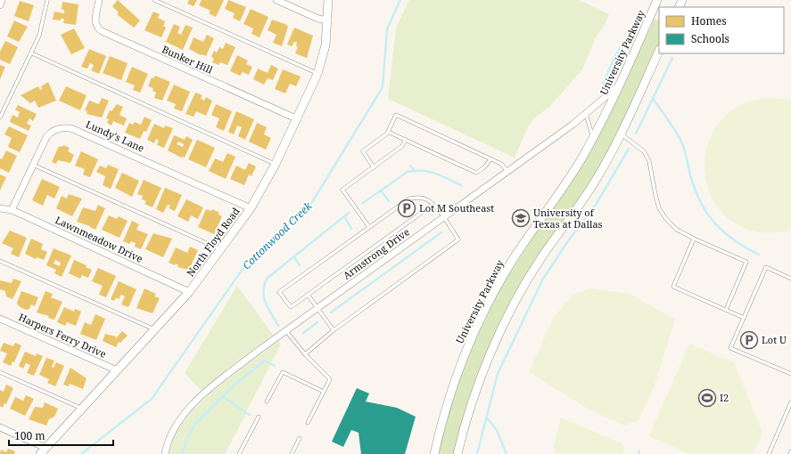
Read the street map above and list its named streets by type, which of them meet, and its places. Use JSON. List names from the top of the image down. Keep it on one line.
{"streets":{"street":["University Parkway","Bunker Hill","Lundy's Lane","Lawnmeadow Drive","North Floyd Road","Armstrong Drive","Harpers Ferry Drive"]},"crossings":[["University Parkway","Armstrong Drive"],["Bunker Hill","North Floyd Road"],["Lundy's Lane","Lawnmeadow Drive"],["Lundy's Lane","North Floyd Road"],["Lawnmeadow Drive","North Floyd Road"],["North Floyd Road","Harpers Ferry Drive"]],"water":["Cottonwood Creek"],"places":{"parking":["Lot M Southeast","Lot U"],"school or university":["University of Texas at Dallas"],"sports":["I2"]},"legend":["Homes","Schools"],"scale_bar":"100 m"}
